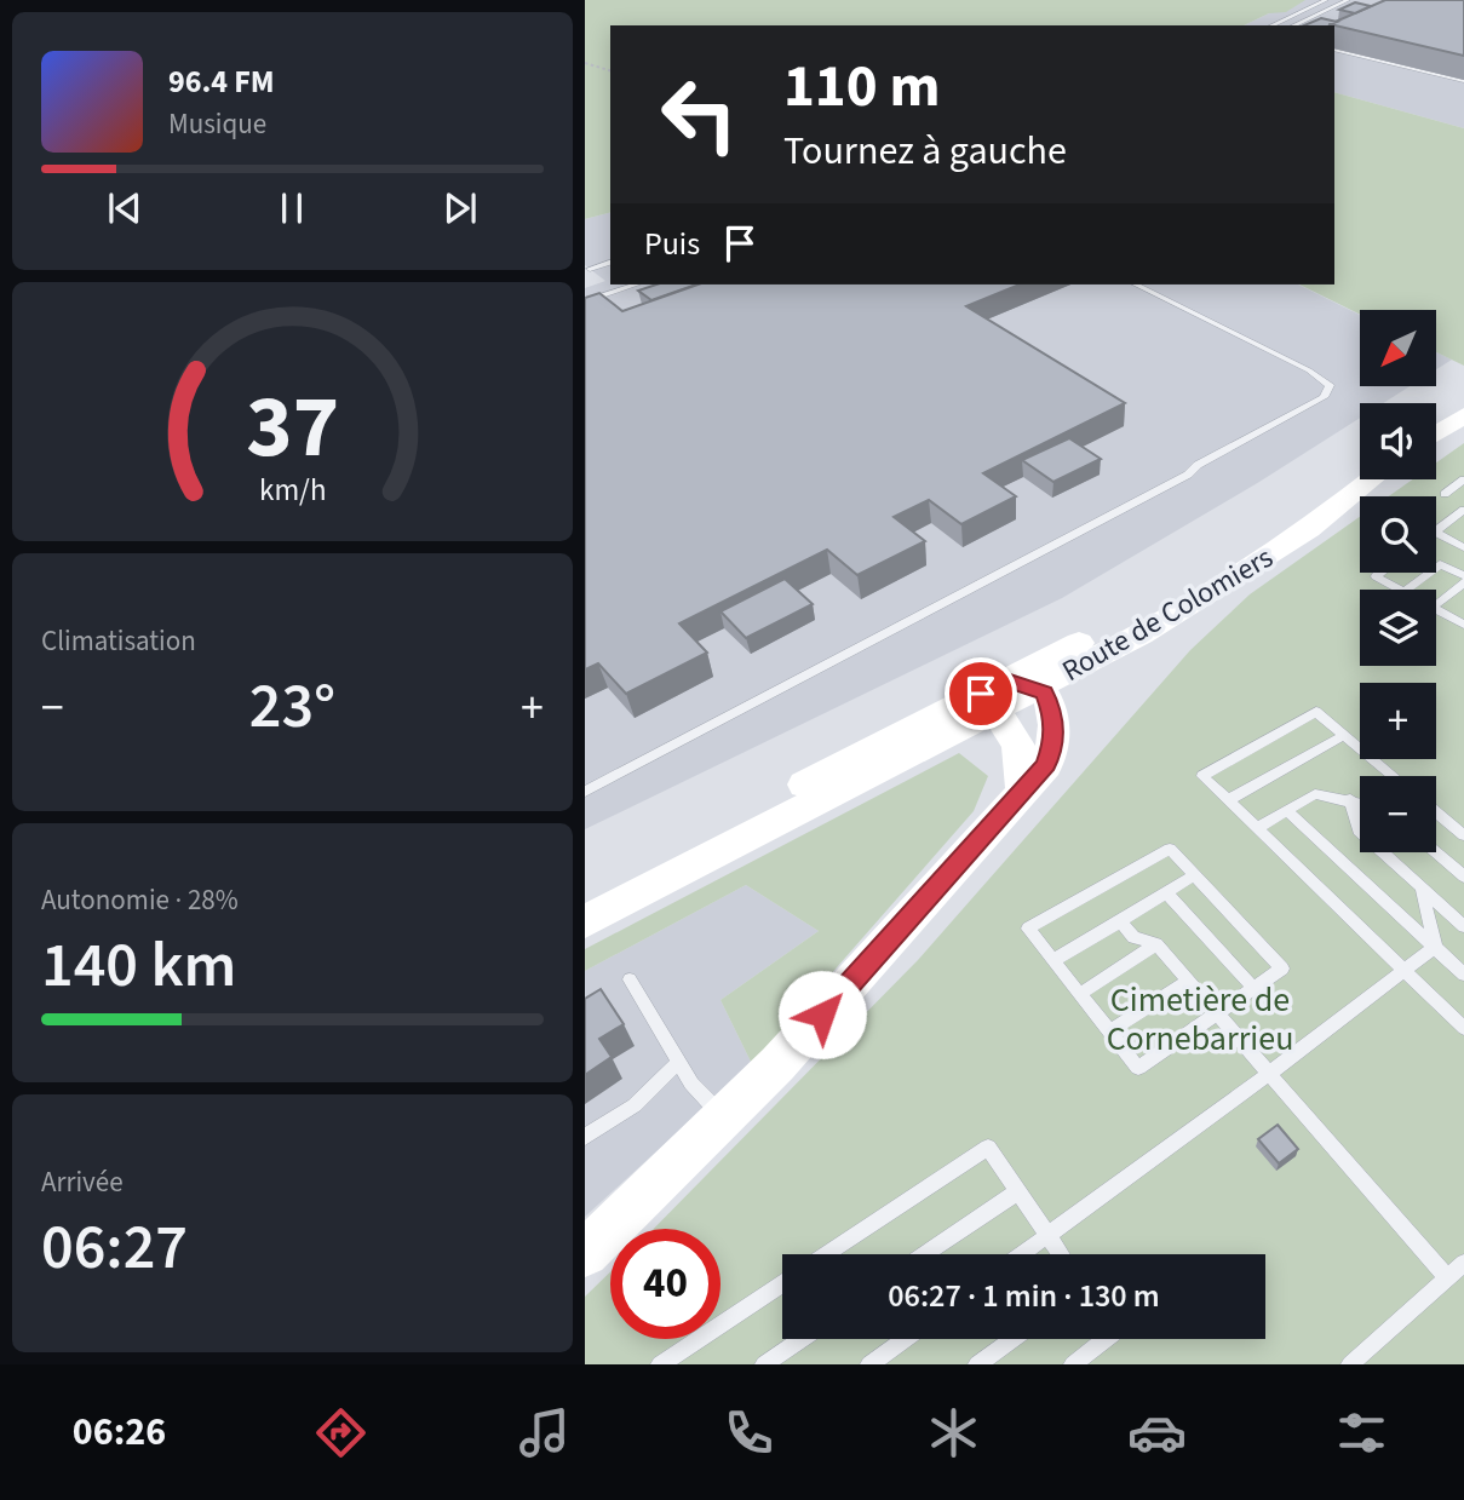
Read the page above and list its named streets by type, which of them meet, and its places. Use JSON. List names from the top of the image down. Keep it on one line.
{"streets":{"main road":["Route de Colomiers"]},"parks":["Cimetière de Cornebarrieu"],"north":"bottom left","page":{"turn":["110 m","Tournez à gauche"],"song":["96.4 FM","Musique"],"then":"Puis","map_buttons":["+","−"],"tile":["Climatisation",["Autonomie · 28%","140 km"],["Arrivée","06:27"]],"heat":["−","23°","+"],"limit":"40","trip":"06:27 · 1 min · 130 m","tabs":"06:26","gauge":["37","km/h"]}}
